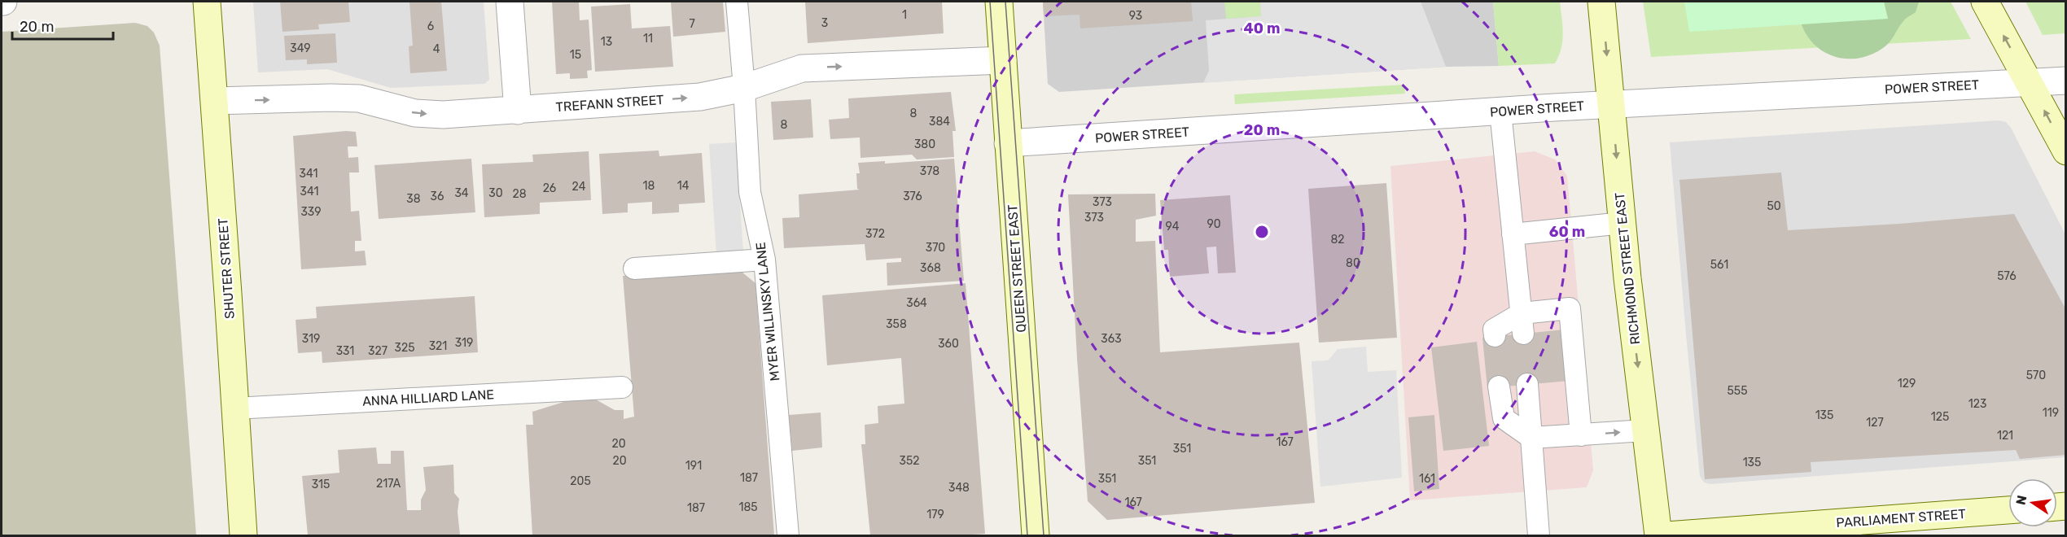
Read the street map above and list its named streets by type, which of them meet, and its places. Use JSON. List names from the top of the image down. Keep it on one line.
{"streets":{"main road":["SHUTER STREET","QUEEN STREET EAST","RICHMOND STREET EAST","PARLIAMENT STREET"],"street":["POWER STREET","TREFANN STREET"],"lane":["MYER WILLINSKY LANE","ANNA HILLIARD LANE"]},"crossings":[["POWER STREET","QUEEN STREET EAST"],["POWER STREET","RICHMOND STREET EAST"],["TREFANN STREET","SHUTER STREET"],["TREFANN STREET","QUEEN STREET EAST"],["TREFANN STREET","MYER WILLINSKY LANE"],["SHUTER STREET","ANNA HILLIARD LANE"]],"one_way":["TREFANN STREET","RICHMOND STREET EAST"],"house_numbers":["1","93","3","7","6","11","13","349","4","15","8","384","8","380","378","341","18","14","24","26","341","34","30","28","36","376","38","373","50","339","373","90","94","372","82","370","80","561","368","576","364","358","319","363","319","360","321","325","331","327","570","129","555","123","119","135","125","127","121","167","20","351","20","352","351","135","191","187","351","161","205","217A","315","348","167","185","187","179"],"scale_bar":"20 m","north":"left","rings":["40 m","20 m","60 m"]}
